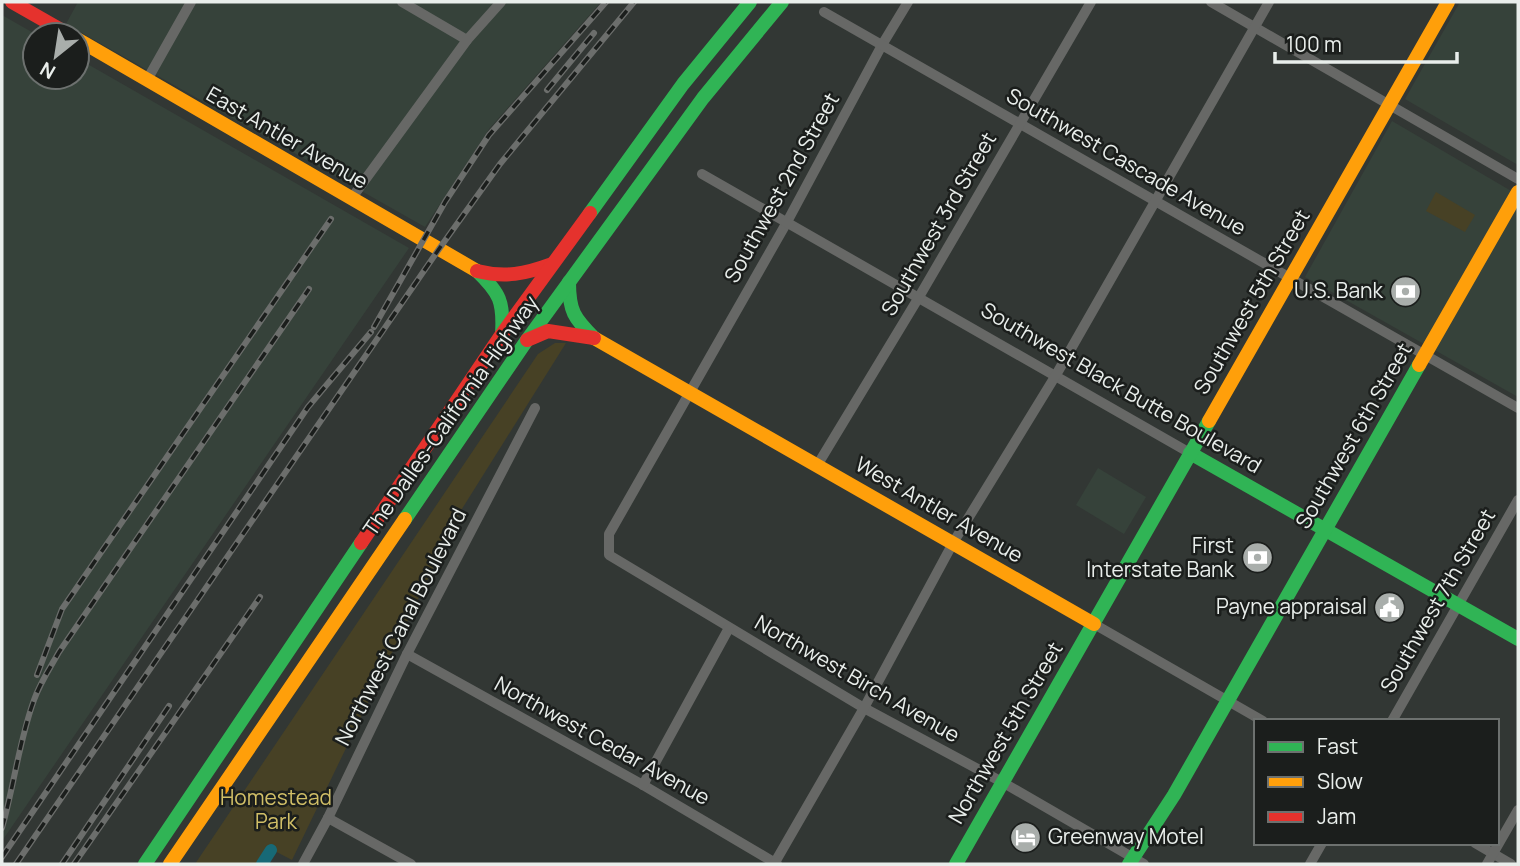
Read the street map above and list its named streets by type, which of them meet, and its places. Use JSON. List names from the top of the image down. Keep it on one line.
{"streets":{"main road":["East Antler Avenue","Southwest 5th Street","Southwest Black Butte Boulevard","The Dalles-California Highway","Southwest 6th Street","West Antler Avenue","Northwest 5th Street"],"street":["Southwest Cascade Avenue","Southwest 2nd Street","Southwest 3rd Street","Southwest 7th Street","Northwest Canal Boulevard","Northwest Birch Avenue","Northwest Cedar Avenue"]},"crossings":[["Southwest Cascade Avenue","Southwest 2nd Street"],["Southwest Cascade Avenue","Southwest 3rd Street"],["Southwest Cascade Avenue","Southwest 5th Street"],["Southwest Cascade Avenue","Southwest 6th Street"],["Southwest 2nd Street","Southwest Black Butte Boulevard"],["Southwest 2nd Street","West Antler Avenue"],["Southwest 2nd Street","Northwest Birch Avenue"],["Southwest 3rd Street","Southwest Black Butte Boulevard"],["Southwest 3rd Street","West Antler Avenue"],["Southwest 5th Street","Southwest Black Butte Boulevard"],["Southwest 5th Street","West Antler Avenue"],["Southwest 5th Street","Northwest 5th Street"],["Southwest Black Butte Boulevard","Southwest 6th Street"],["Southwest Black Butte Boulevard","Southwest 7th Street"],["Southwest 6th Street","West Antler Avenue"],["Southwest 6th Street","Northwest Birch Avenue"],["West Antler Avenue","Northwest 5th Street"],["Northwest Canal Boulevard","Northwest Cedar Avenue"],["Northwest Birch Avenue","Northwest 5th Street"]],"parks":["Homestead Park"],"places":{"bank":["U.S. Bank","First Interstate Bank"],"public building":["Payne appraisal"],"hotel":["Greenway Motel"]},"legend":["Fast","Slow","Jam"],"scale_bar":"100 m","north":"bottom left"}
